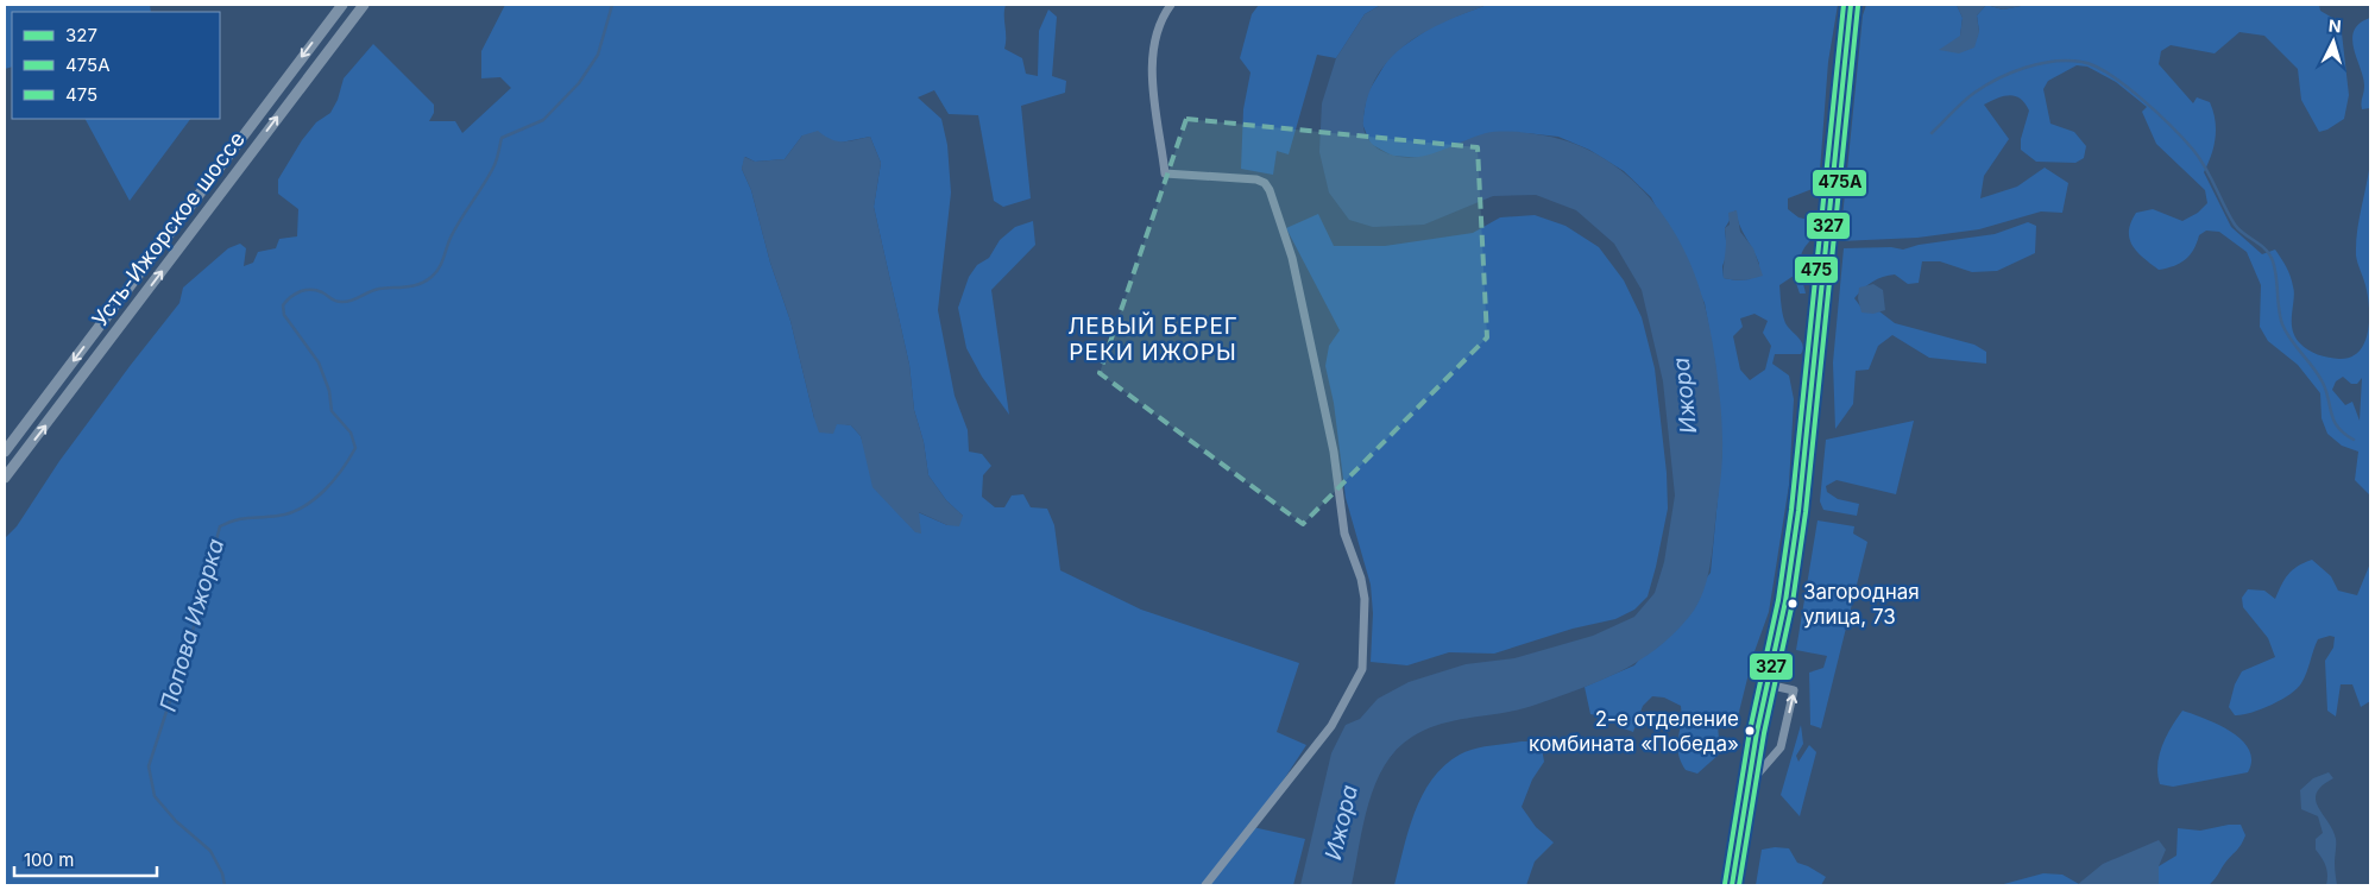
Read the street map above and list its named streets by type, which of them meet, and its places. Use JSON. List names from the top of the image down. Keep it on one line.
{"streets":{"street":["Усть-Ижорское шоссе"]},"districts":["ЛЕВЫЙ БЕРЕГ РЕКИ ИЖОРЫ"],"water":["Ижора","Попова Ижорка"],"places":["Загородная улица, 73","2-е отделение комбината «Победа»"],"lines":["transit line 327","transit line 475","transit line 475А"],"legend":["327","475А","475"],"scale_bar":"100 m","north":"top"}
